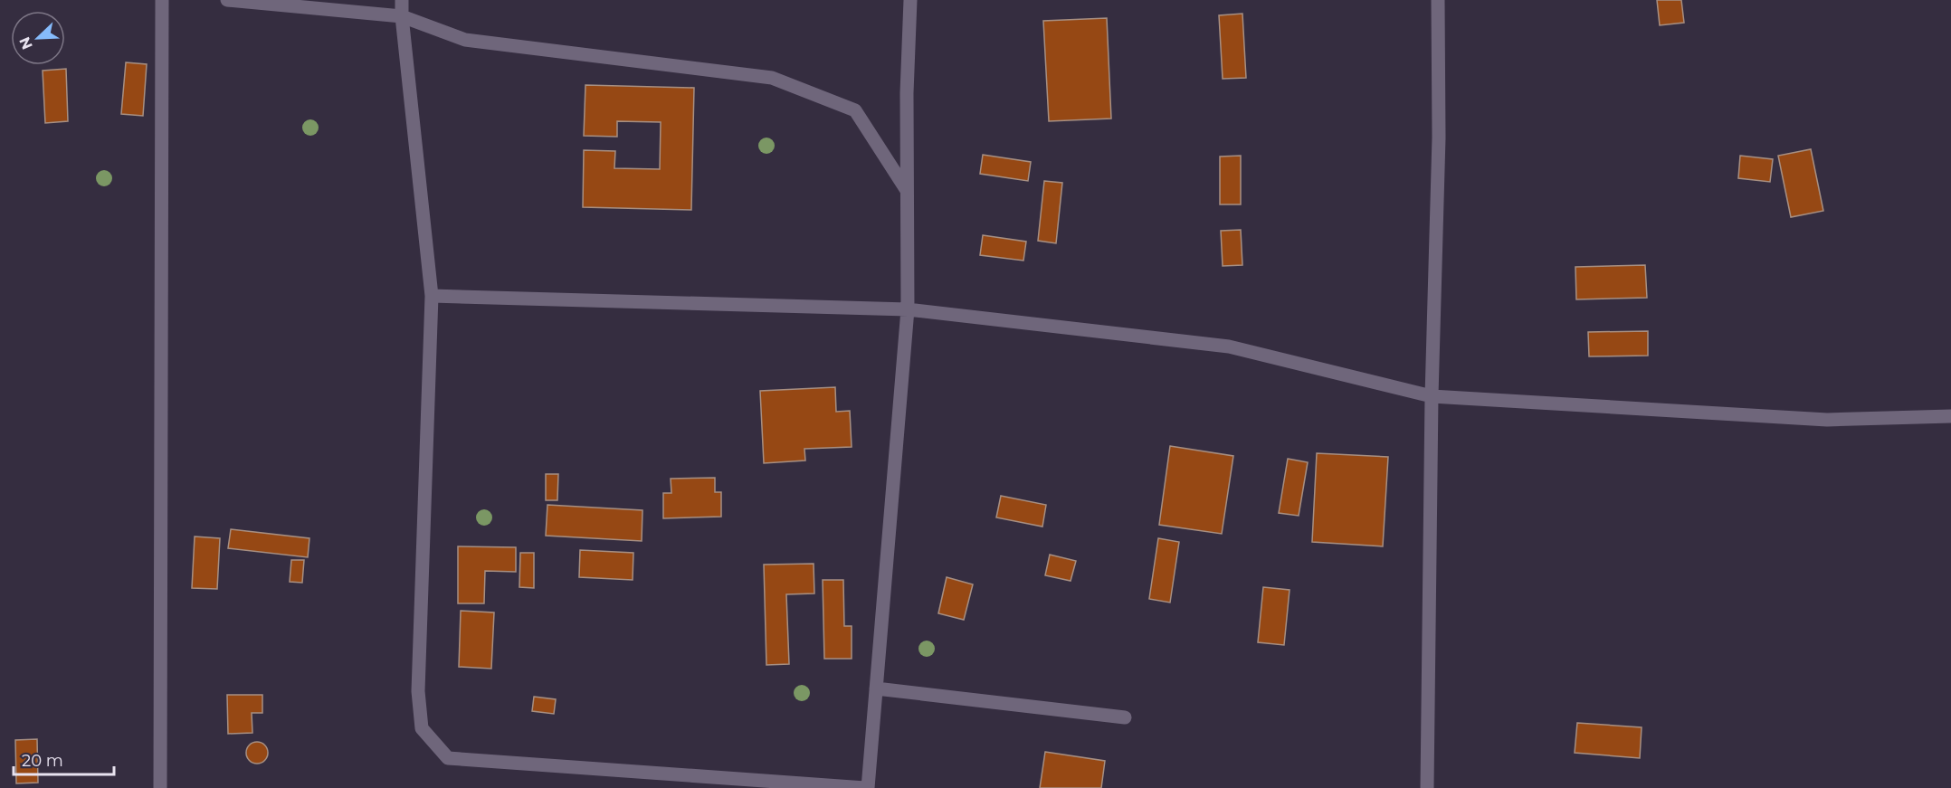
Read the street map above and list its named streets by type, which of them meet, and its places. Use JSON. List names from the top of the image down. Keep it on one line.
{"scale_bar":"20 m","north":"bottom left"}
